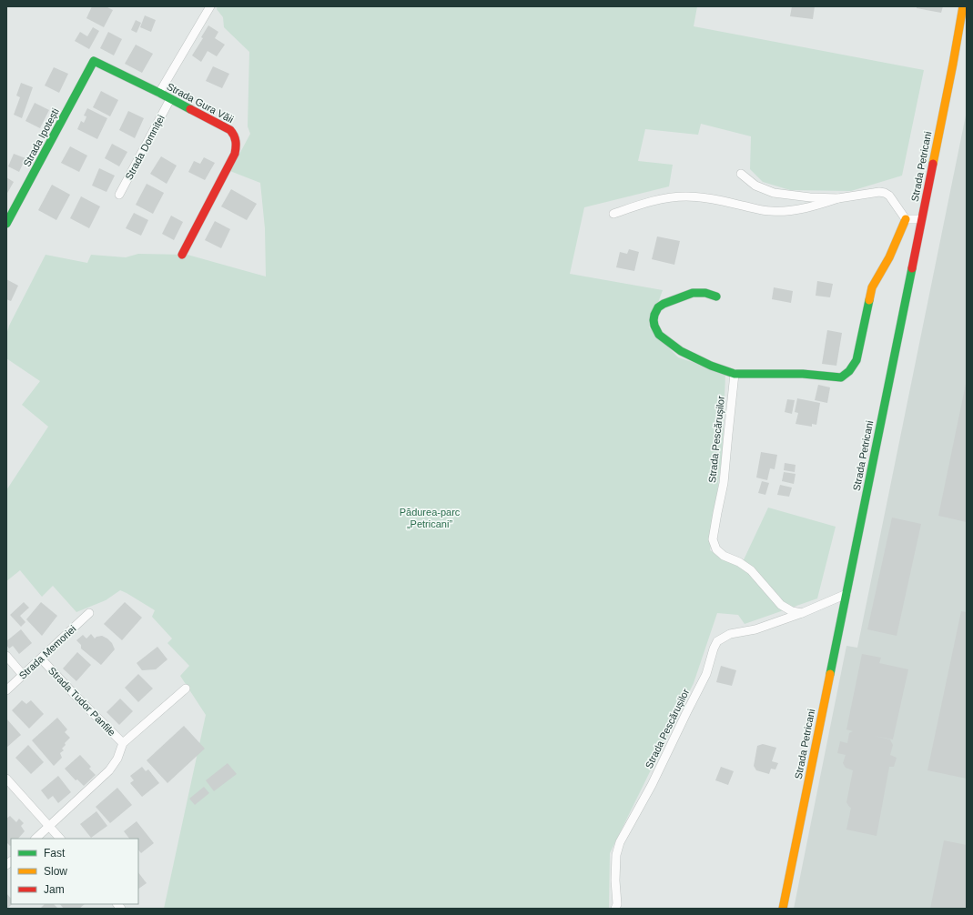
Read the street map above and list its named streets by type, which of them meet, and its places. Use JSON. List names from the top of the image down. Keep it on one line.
{"streets":{"street":["Strada Gura Văii","Strada Ipotești","Strada Domniței","Strada Petricani","Strada Pescărușilor","Strada Memoriei","Strada Tudor Panfile"]},"crossings":[["Strada Gura Văii","Strada Ipotești"],["Strada Gura Văii","Strada Domniței"],["Strada Petricani","Strada Pescărușilor"],["Strada Memoriei","Strada Tudor Panfile"]],"parks":["Pădurea-parc „Petricani”"],"legend":["Fast","Slow","Jam"]}
